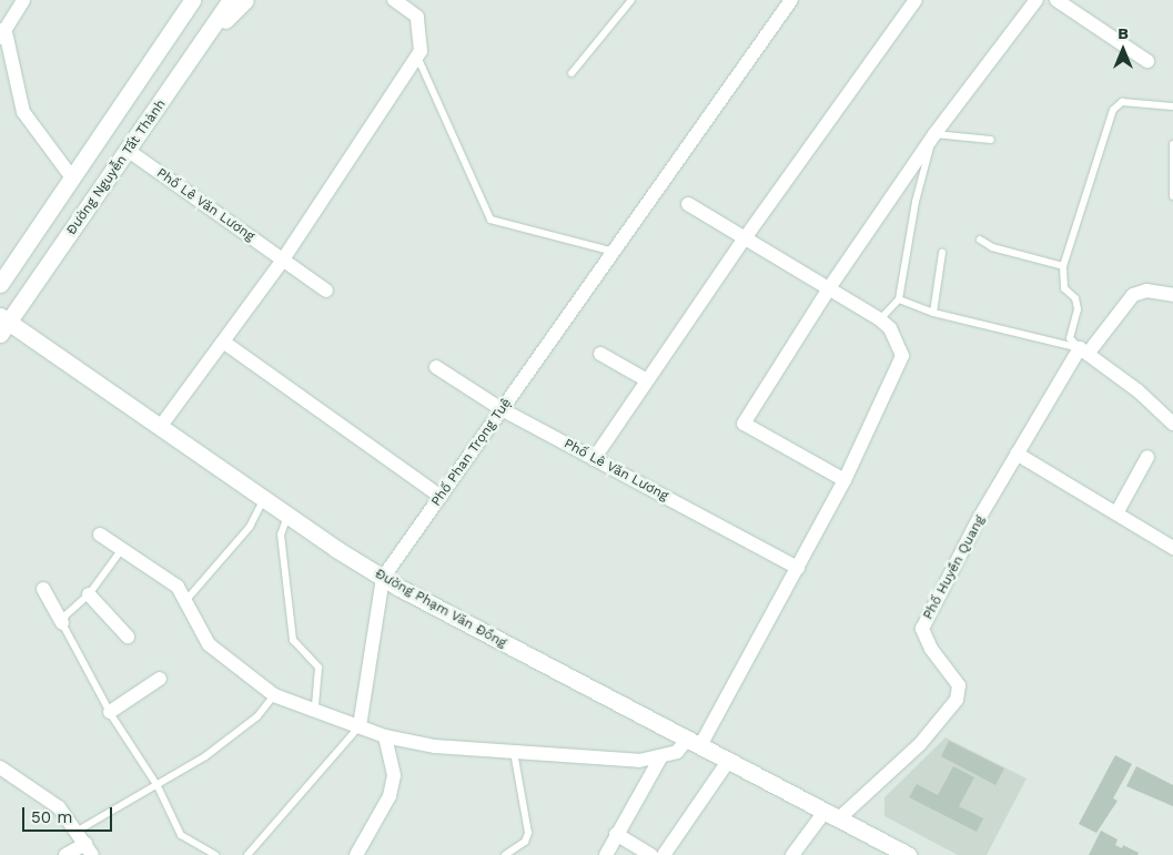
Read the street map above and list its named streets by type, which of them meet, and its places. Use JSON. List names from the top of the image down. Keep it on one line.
{"streets":{"street":["Đường Nguyễn Tất Thành","Phố Lê Văn Lương","Phố Phan Trọng Tuệ","Phố Huyền Quang","Đường Phạm Văn Đồng"]},"crossings":[["Đường Nguyễn Tất Thành","Phố Lê Văn Lương"],["Đường Nguyễn Tất Thành","Đường Phạm Văn Đồng"],["Phố Lê Văn Lương","Phố Phan Trọng Tuệ"],["Phố Phan Trọng Tuệ","Đường Phạm Văn Đồng"],["Phố Huyền Quang","Đường Phạm Văn Đồng"]],"scale_bar":"50 m","north":"top"}
